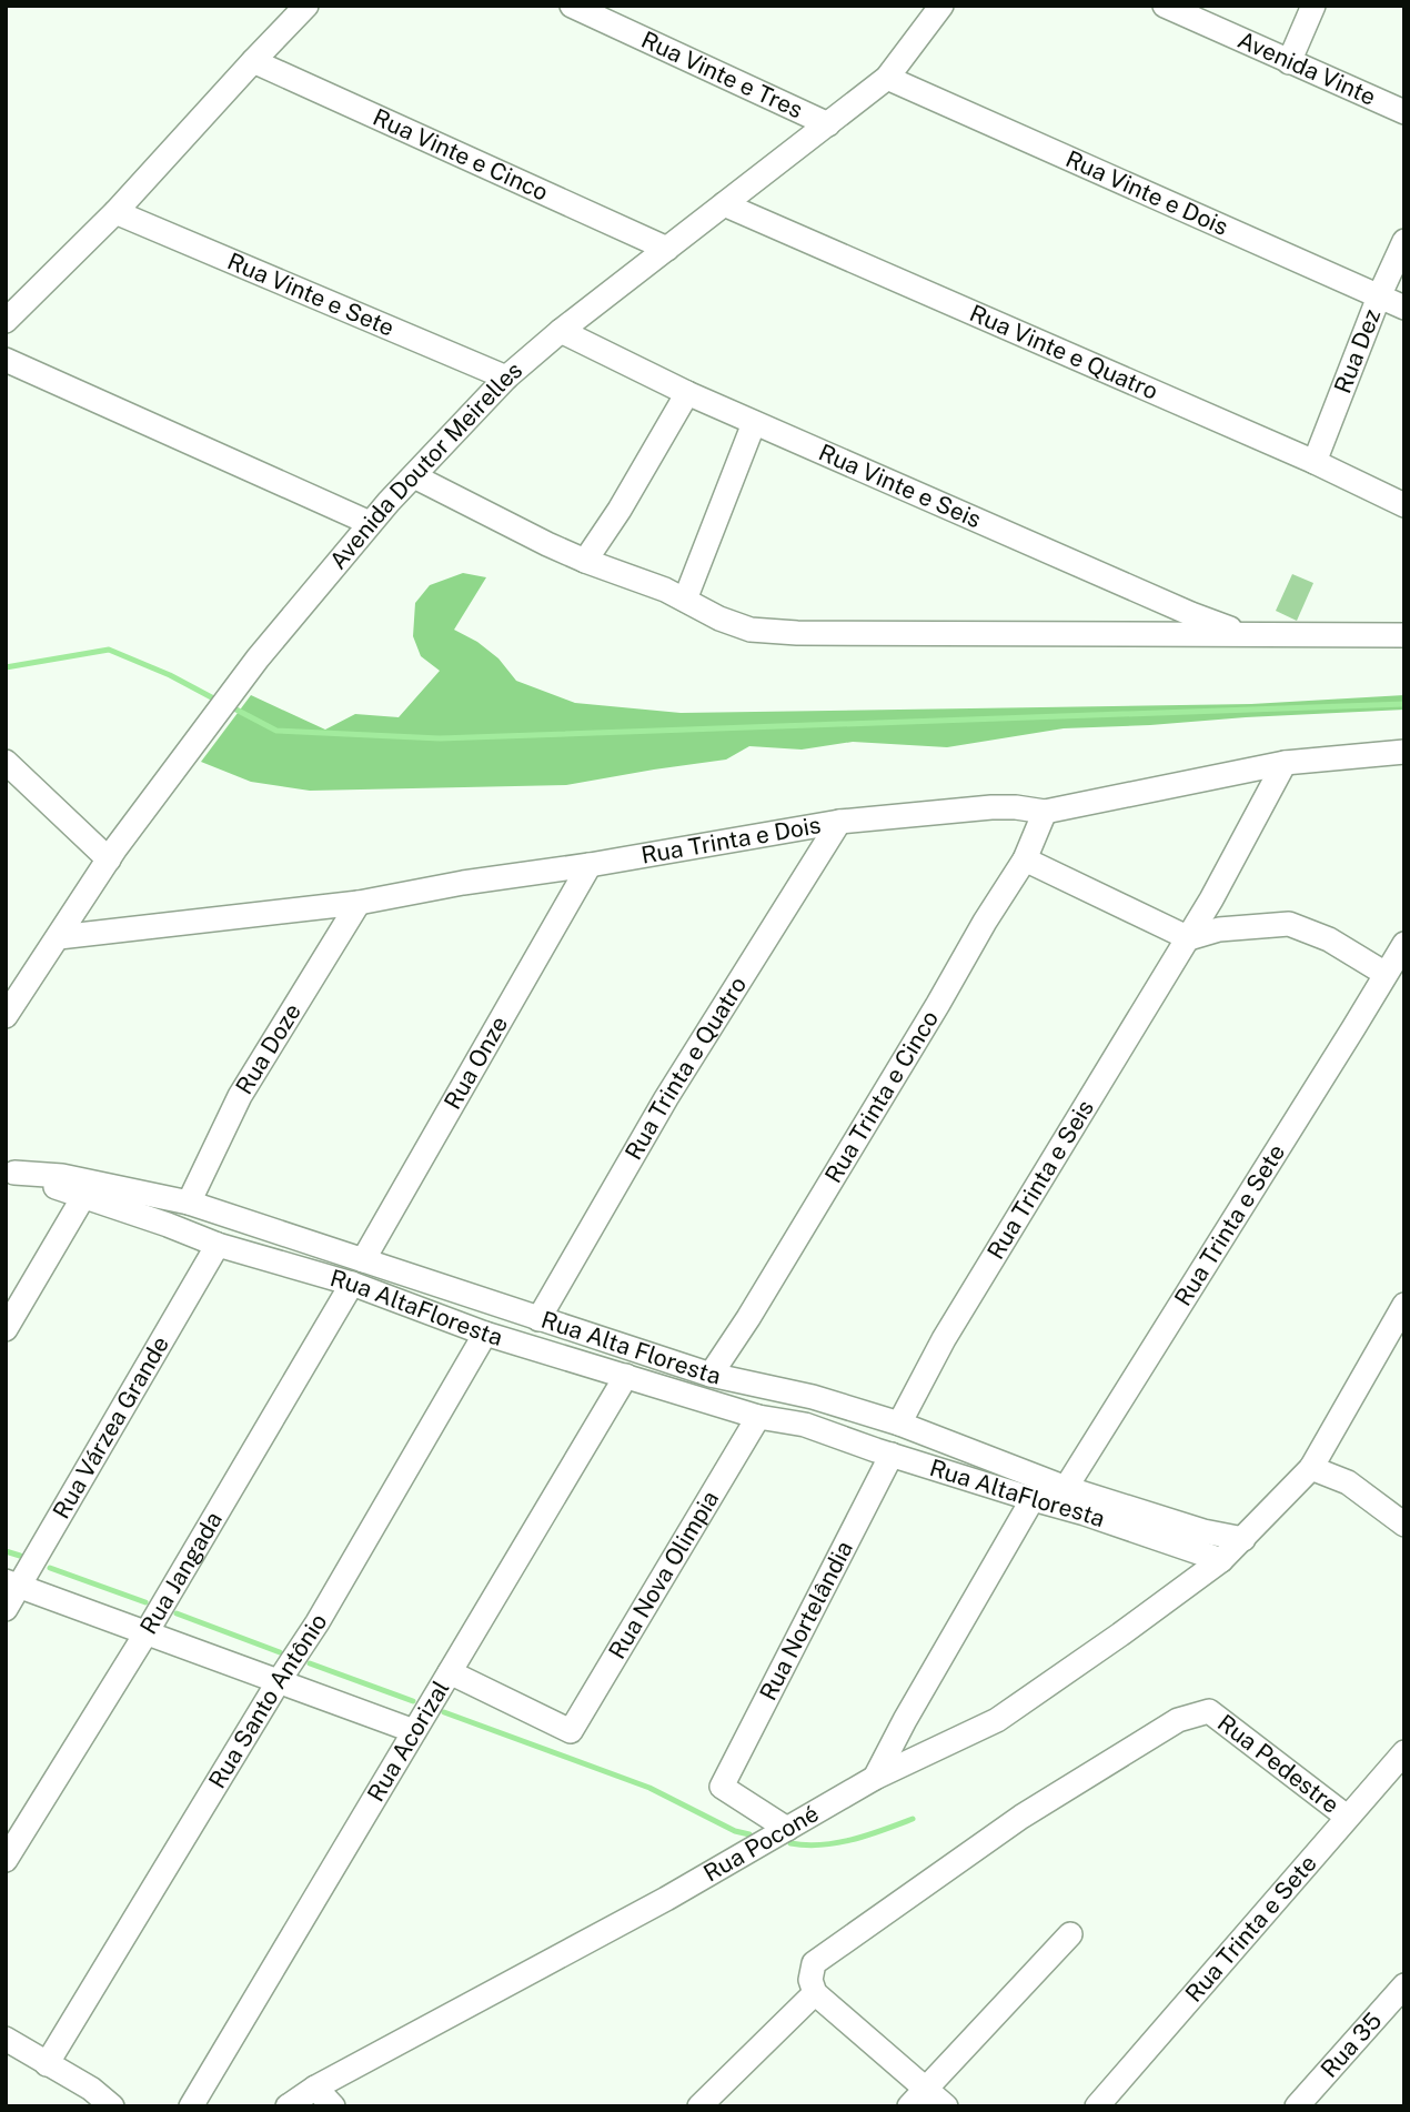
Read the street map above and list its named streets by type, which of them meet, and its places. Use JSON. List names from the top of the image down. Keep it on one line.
{"streets":{"street":["Avenida Vinte","Rua Vinte e Tres","Rua Vinte e Cinco","Rua Vinte e Dois","Rua Vinte e Sete","Rua Dez","Rua Vinte e Quatro","Avenida Doutor Meirelles","Rua Vinte e Seis","Rua Trinta e Dois","Rua Doze","Rua Onze","Rua Trinta e Quatro","Rua Trinta e Cinco","Rua Trinta e Seis","Rua Trinta e Sete","Rua AltaFloresta","Rua Alta Floresta","Rua Várzea Grande","Rua Jangada","Rua Nova Olimpia","Rua Nortelândia","Rua Santo Antônio","Rua Acorizal","Rua Pedestre","Rua Poconé","Rua 35"]},"crossings":[["Rua Vinte e Tres","Avenida Doutor Meirelles"],["Rua Vinte e Cinco","Avenida Doutor Meirelles"],["Rua Vinte e Dois","Rua Dez"],["Rua Vinte e Dois","Avenida Doutor Meirelles"],["Rua Vinte e Sete","Avenida Doutor Meirelles"],["Rua Dez","Rua Vinte e Quatro"],["Rua Vinte e Quatro","Avenida Doutor Meirelles"],["Avenida Doutor Meirelles","Rua Vinte e Seis"],["Avenida Doutor Meirelles","Rua Trinta e Dois"],["Rua Trinta e Dois","Rua Doze"],["Rua Trinta e Dois","Rua Onze"],["Rua Trinta e Dois","Rua Trinta e Quatro"],["Rua Trinta e Dois","Rua Trinta e Cinco"],["Rua Doze","Rua Alta Floresta"],["Rua Onze","Rua Alta Floresta"],["Rua Trinta e Quatro","Rua Alta Floresta"],["Rua Trinta e Cinco","Rua Alta Floresta"],["Rua Trinta e Seis","Rua Alta Floresta"],["Rua Trinta e Sete","Rua AltaFloresta"],["Rua Trinta e Sete","Rua Alta Floresta"],["Rua Trinta e Sete","Rua Pedestre"],["Rua AltaFloresta","Rua Alta Floresta"],["Rua AltaFloresta","Rua Várzea Grande"],["Rua AltaFloresta","Rua Jangada"],["Rua AltaFloresta","Rua Nova Olimpia"],["Rua AltaFloresta","Rua Nortelândia"],["Rua AltaFloresta","Rua Santo Antônio"],["Rua AltaFloresta","Rua Acorizal"],["Rua AltaFloresta","Rua Poconé"],["Rua Alta Floresta","Rua Poconé"],["Rua Nova Olimpia","Rua Acorizal"],["Rua Nortelândia","Rua Poconé"]]}
